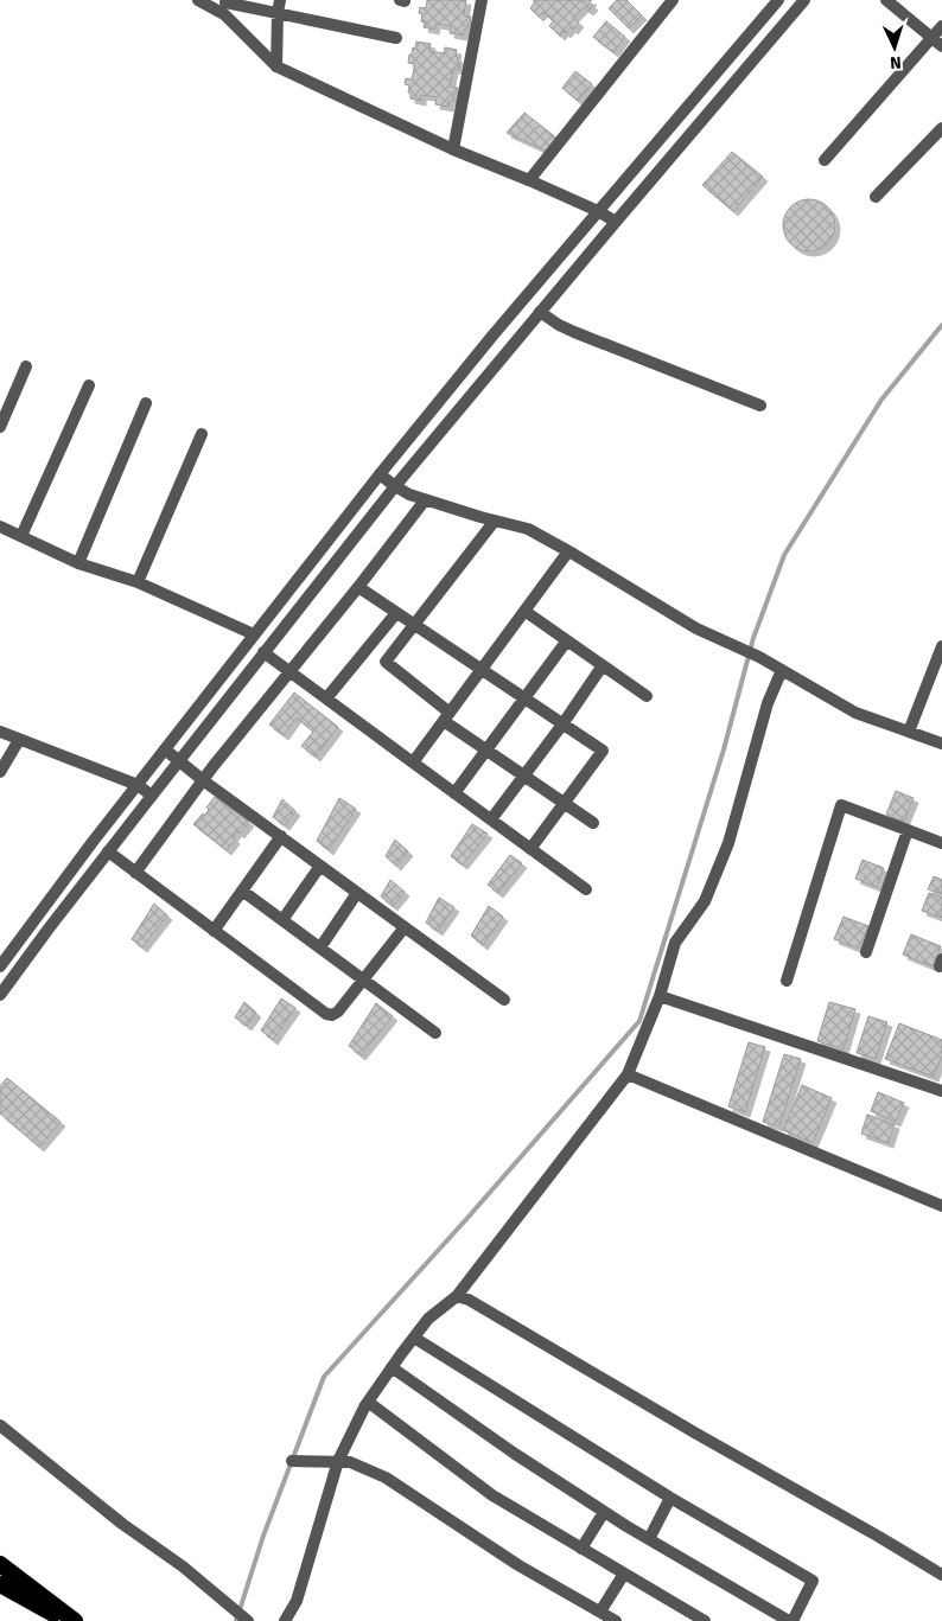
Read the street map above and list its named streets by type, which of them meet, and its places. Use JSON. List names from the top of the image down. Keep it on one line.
{"north":"bottom"}
